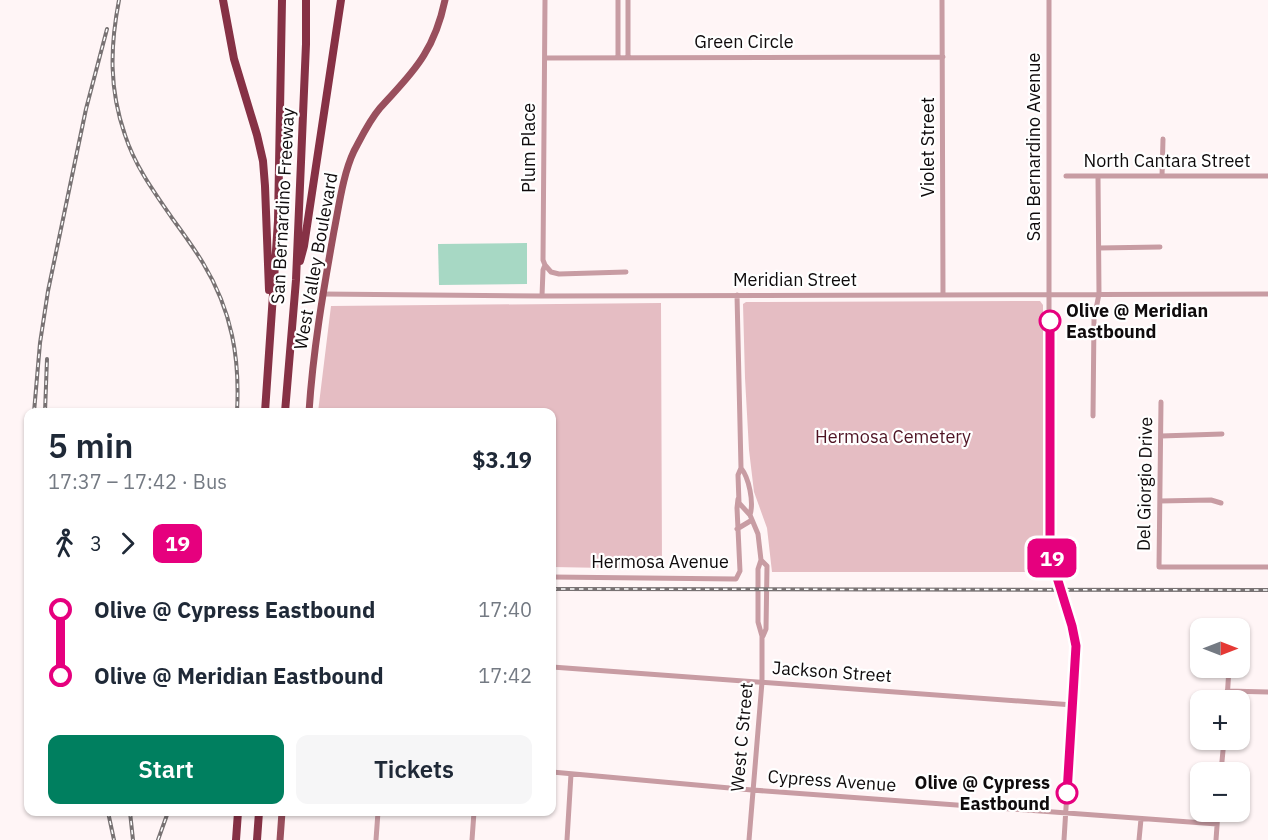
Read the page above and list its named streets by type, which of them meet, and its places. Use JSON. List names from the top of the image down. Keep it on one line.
{"streets":{"highway":["San Bernardino Freeway"],"main road":["West Valley Boulevard"],"street":["Green Circle","Violet Street","San Bernardino Avenue","Plum Place","North Cantara Street","Meridian Street","Del Giorgio Drive","Hermosa Avenue","Jackson Street","West C Street","Cypress Avenue"]},"crossings":[["Green Circle","Violet Street"],["Green Circle","Plum Place"],["Violet Street","Meridian Street"],["San Bernardino Avenue","Meridian Street"],["San Bernardino Avenue","Jackson Street"],["San Bernardino Avenue","Cypress Avenue"],["Plum Place","Meridian Street"],["West Valley Boulevard","Meridian Street"],["Meridian Street","West C Street"],["Hermosa Avenue","West C Street"],["Jackson Street","West C Street"],["West C Street","Cypress Avenue"]],"parks":["Hermosa Cemetery"],"places":["Olive @ Meridian Eastbound","Olive @ Cypress Eastbound"],"lines":["bus line 19"],"north":"right","page":{"on_map":"19","heading":["5 min","17:37 – 17:42 · Bus","$3.19"],"legs":["3","19"],"list":[{"name":"Olive @ Cypress Eastbound","value":"17:40"},{"name":"Olive @ Meridian Eastbound","value":"17:42"}],"map_buttons":["+","−"],"buttons":["Start","Tickets"]}}
